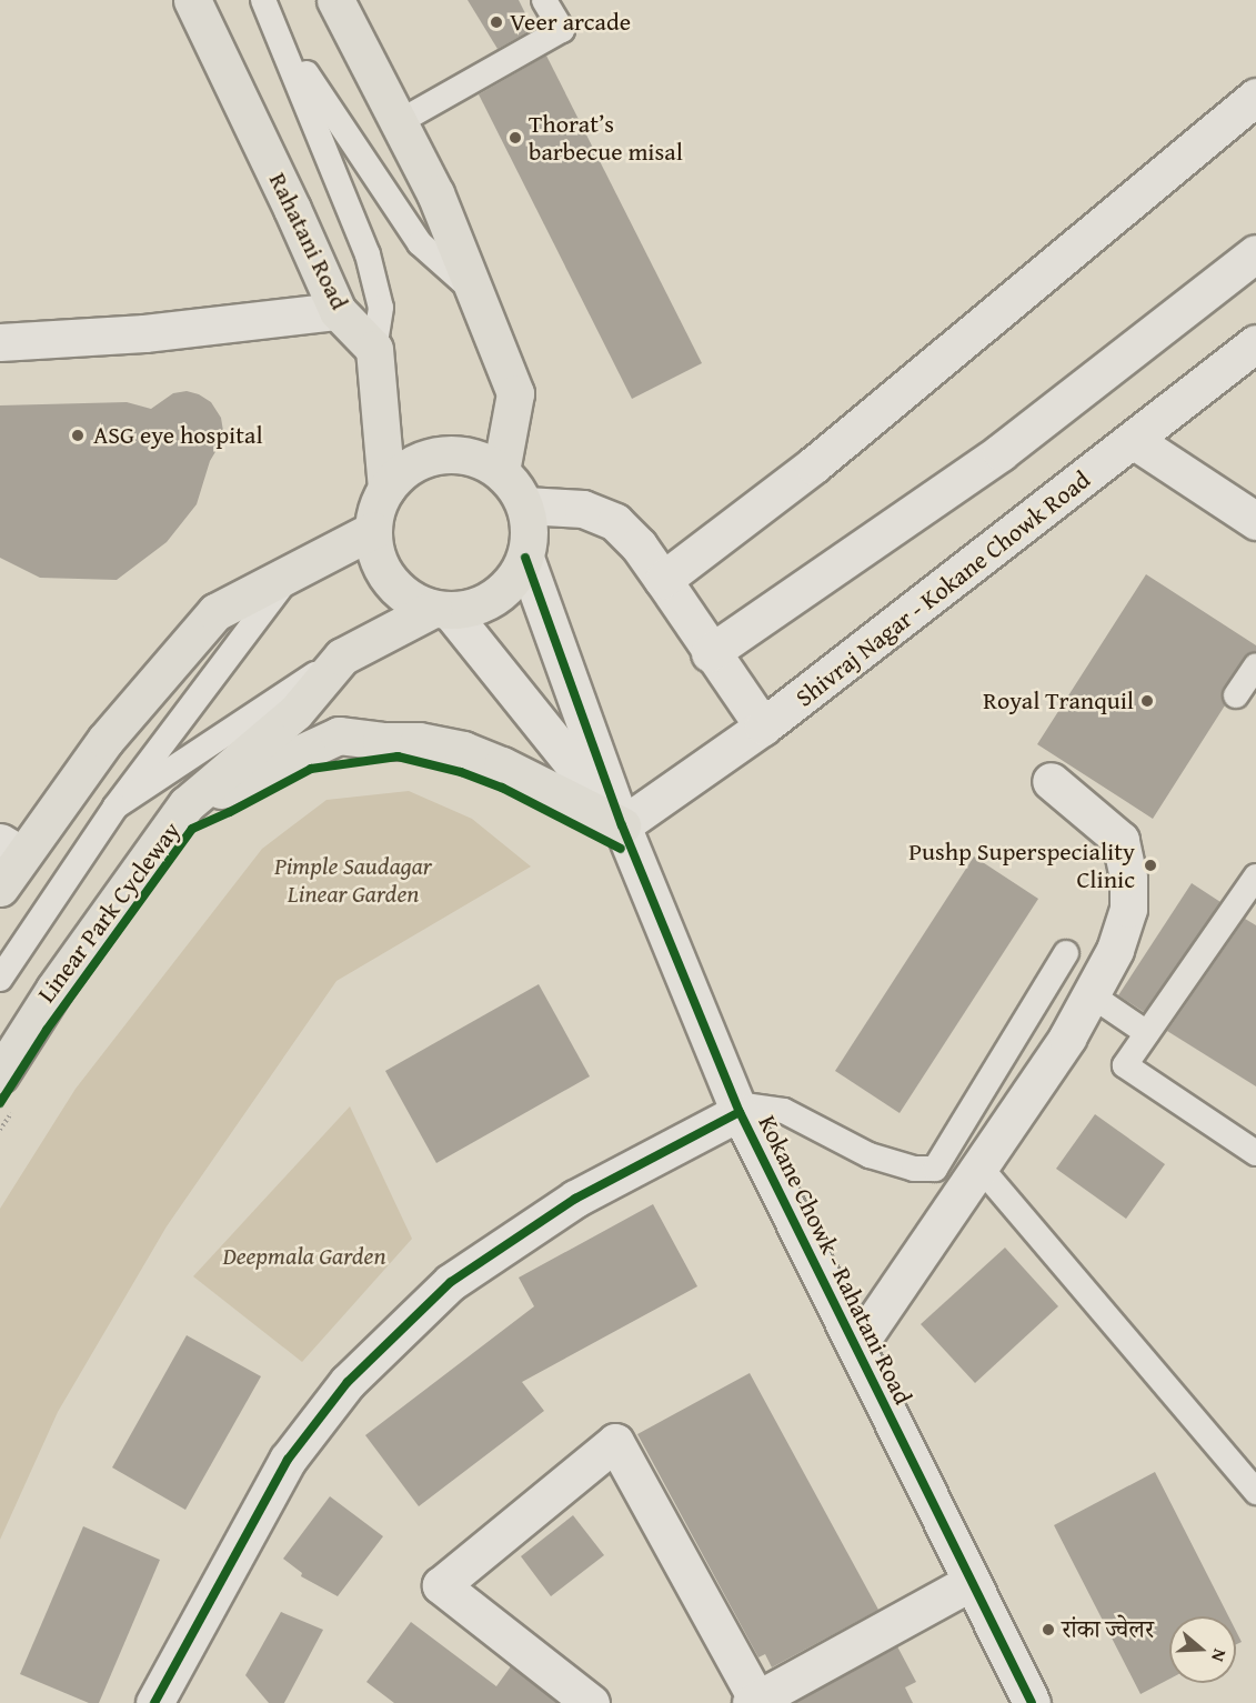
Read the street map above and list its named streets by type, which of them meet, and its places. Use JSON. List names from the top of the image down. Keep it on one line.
{"streets":{"main road":["Rahatani Road"],"street":["Shivraj Nagar - Kokane Chowk Road","Kokane Chowk - Rahatani Road"],"cycle path":["Linear Park Cycleway"]},"crossings":[["Shivraj Nagar - Kokane Chowk Road","Kokane Chowk - Rahatani Road"]],"parks":["Pimple Saudagar Linear Garden","Deepmala Garden"],"places":["Veer arcade","Thorat’s barbecue misal","ASG eye hospital","Royal Tranquil","Pushp Superspeciality Clinic","रांका ज्वेलर"],"north":"right"}
